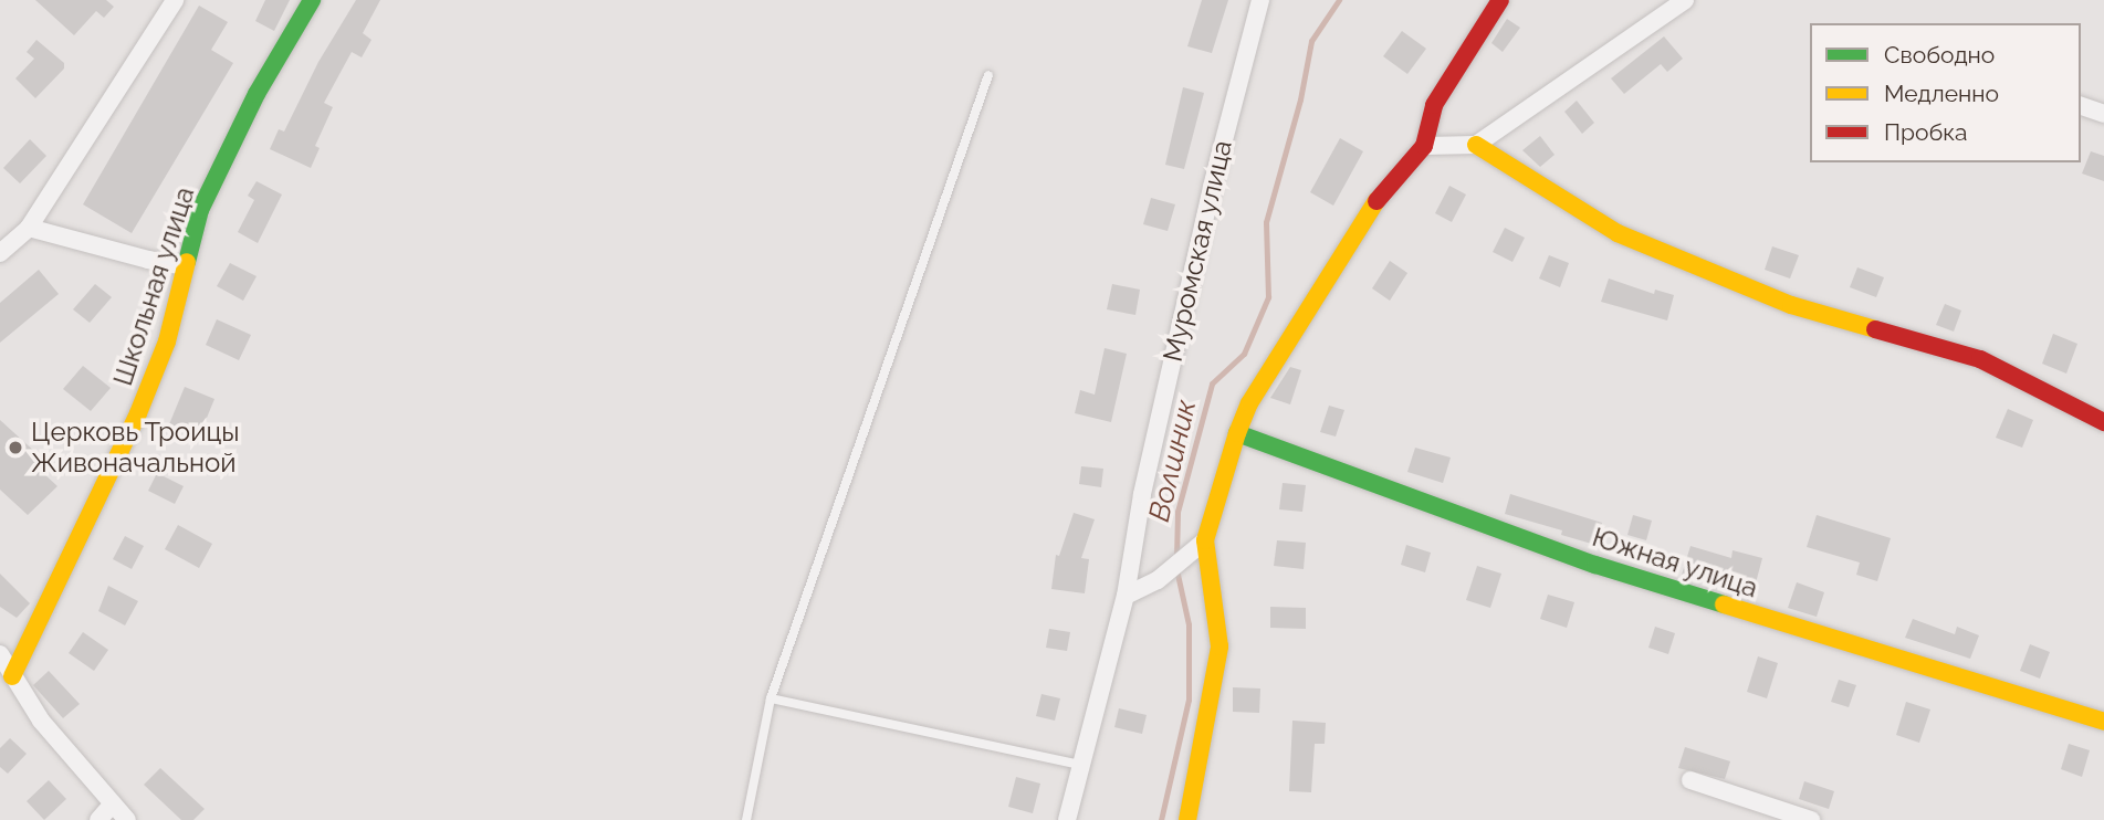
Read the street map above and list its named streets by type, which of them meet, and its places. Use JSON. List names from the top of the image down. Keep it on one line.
{"streets":{"street":["Муромская улица","Школьная улица","Южная улица"]},"water":["Волшник"],"places":["Церковь Троицы Живоначальной"],"legend":["Свободно","Медленно","Пробка"]}
